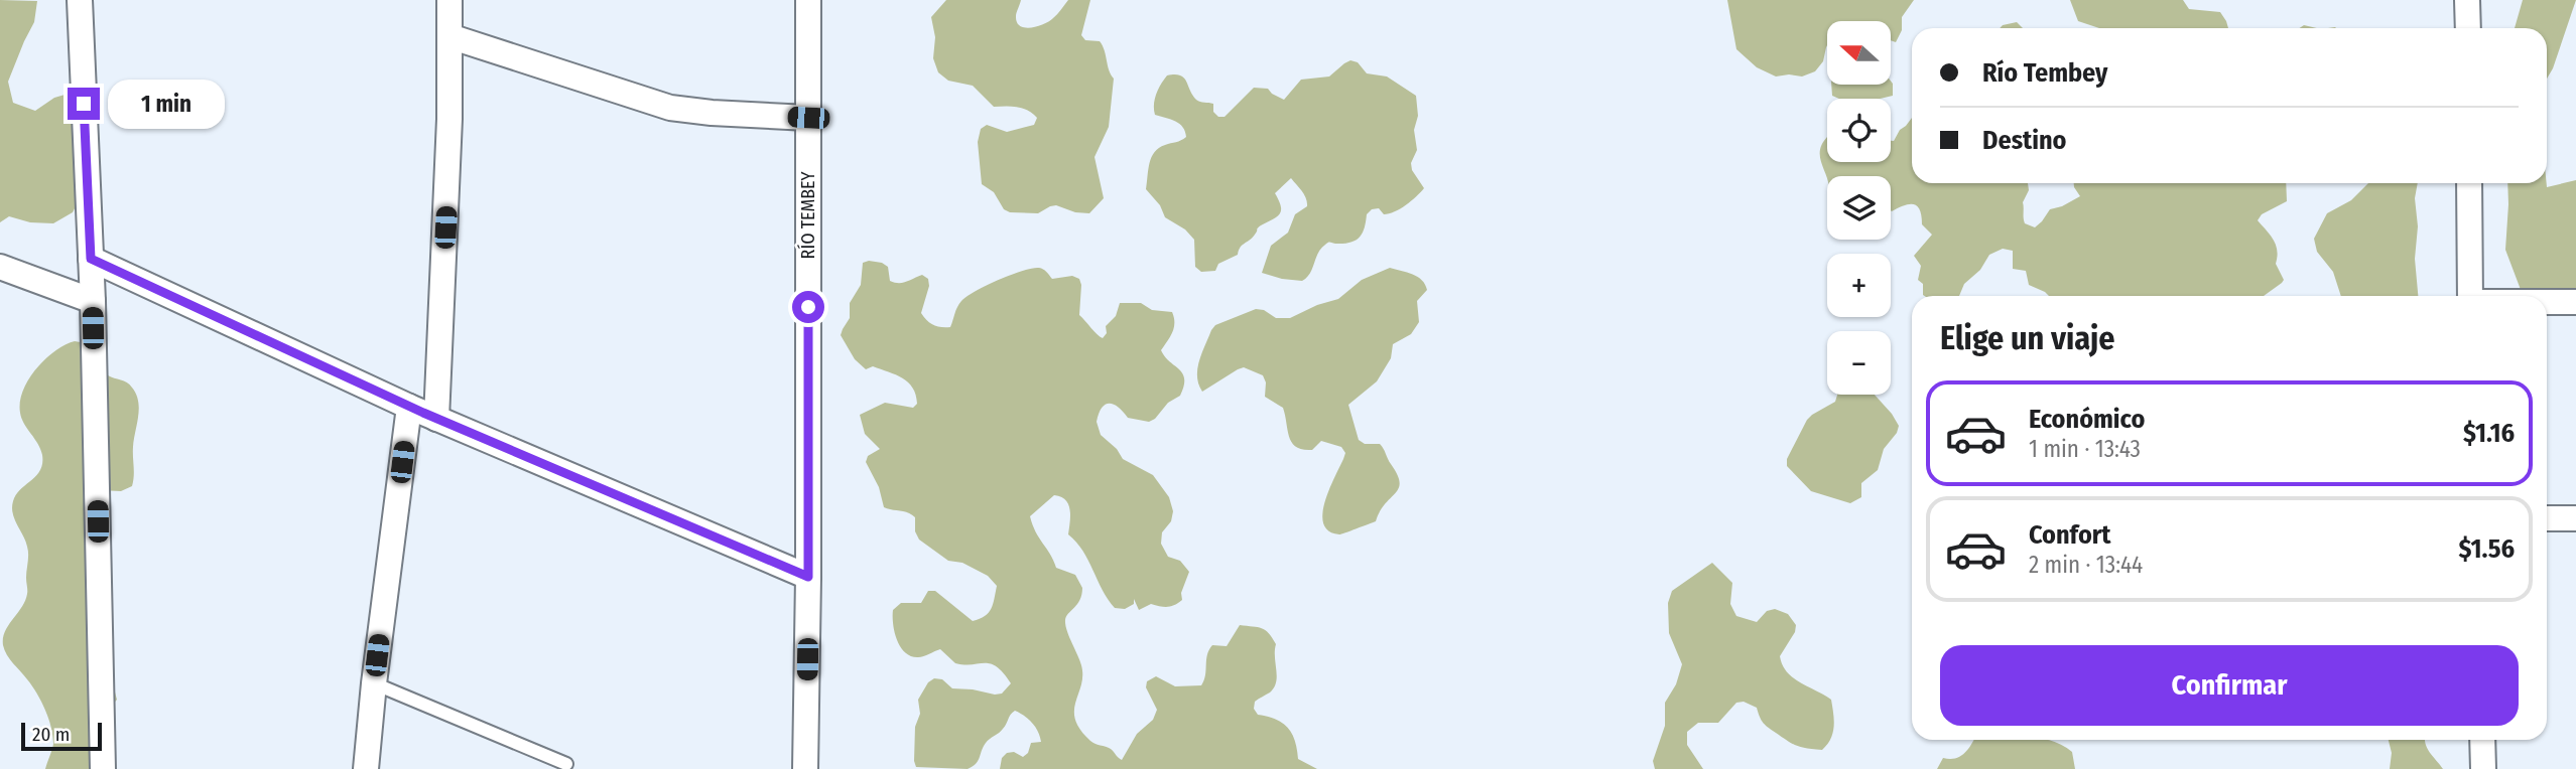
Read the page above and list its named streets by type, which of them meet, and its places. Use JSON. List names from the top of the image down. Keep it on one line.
{"streets":{"street":["RÍO TEMBEY"]},"scale_bar":"20 m","north":"left","page":{"map_buttons":["+","−"],"banner":["Río Tembey","Destino"],"bubble":"1 min","heading":"Elige un viaje","list":[{"name":"Económico","note":"1 min · 13:43","value":"$1.16"},{"name":"Confort","note":"2 min · 13:44","value":"$1.56"}],"buttons":"Confirmar","scale":"20 m"}}
